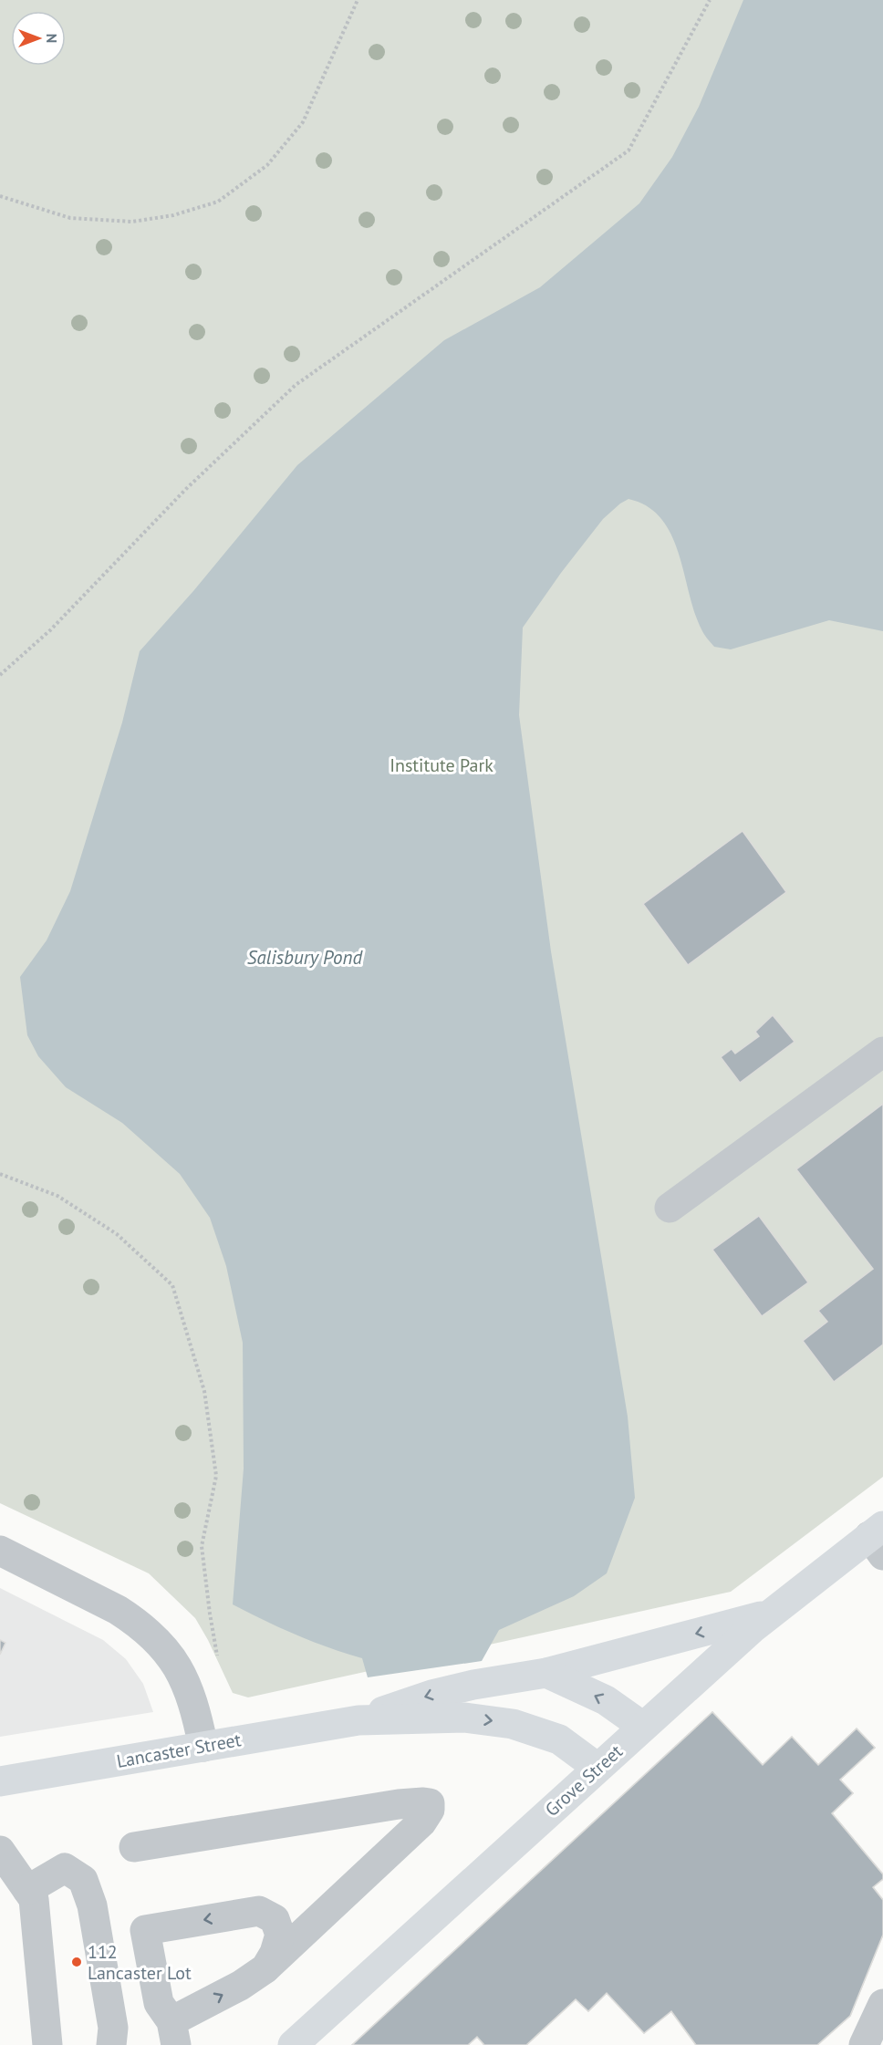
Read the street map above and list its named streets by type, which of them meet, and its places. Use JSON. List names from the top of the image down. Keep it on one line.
{"streets":{"main road":["Lancaster Street","Grove Street"]},"crossings":[["Lancaster Street","Grove Street"]],"water":["Salisbury Pond"],"parks":["Institute Park"],"places":["112 Lancaster Lot"],"north":"right"}
